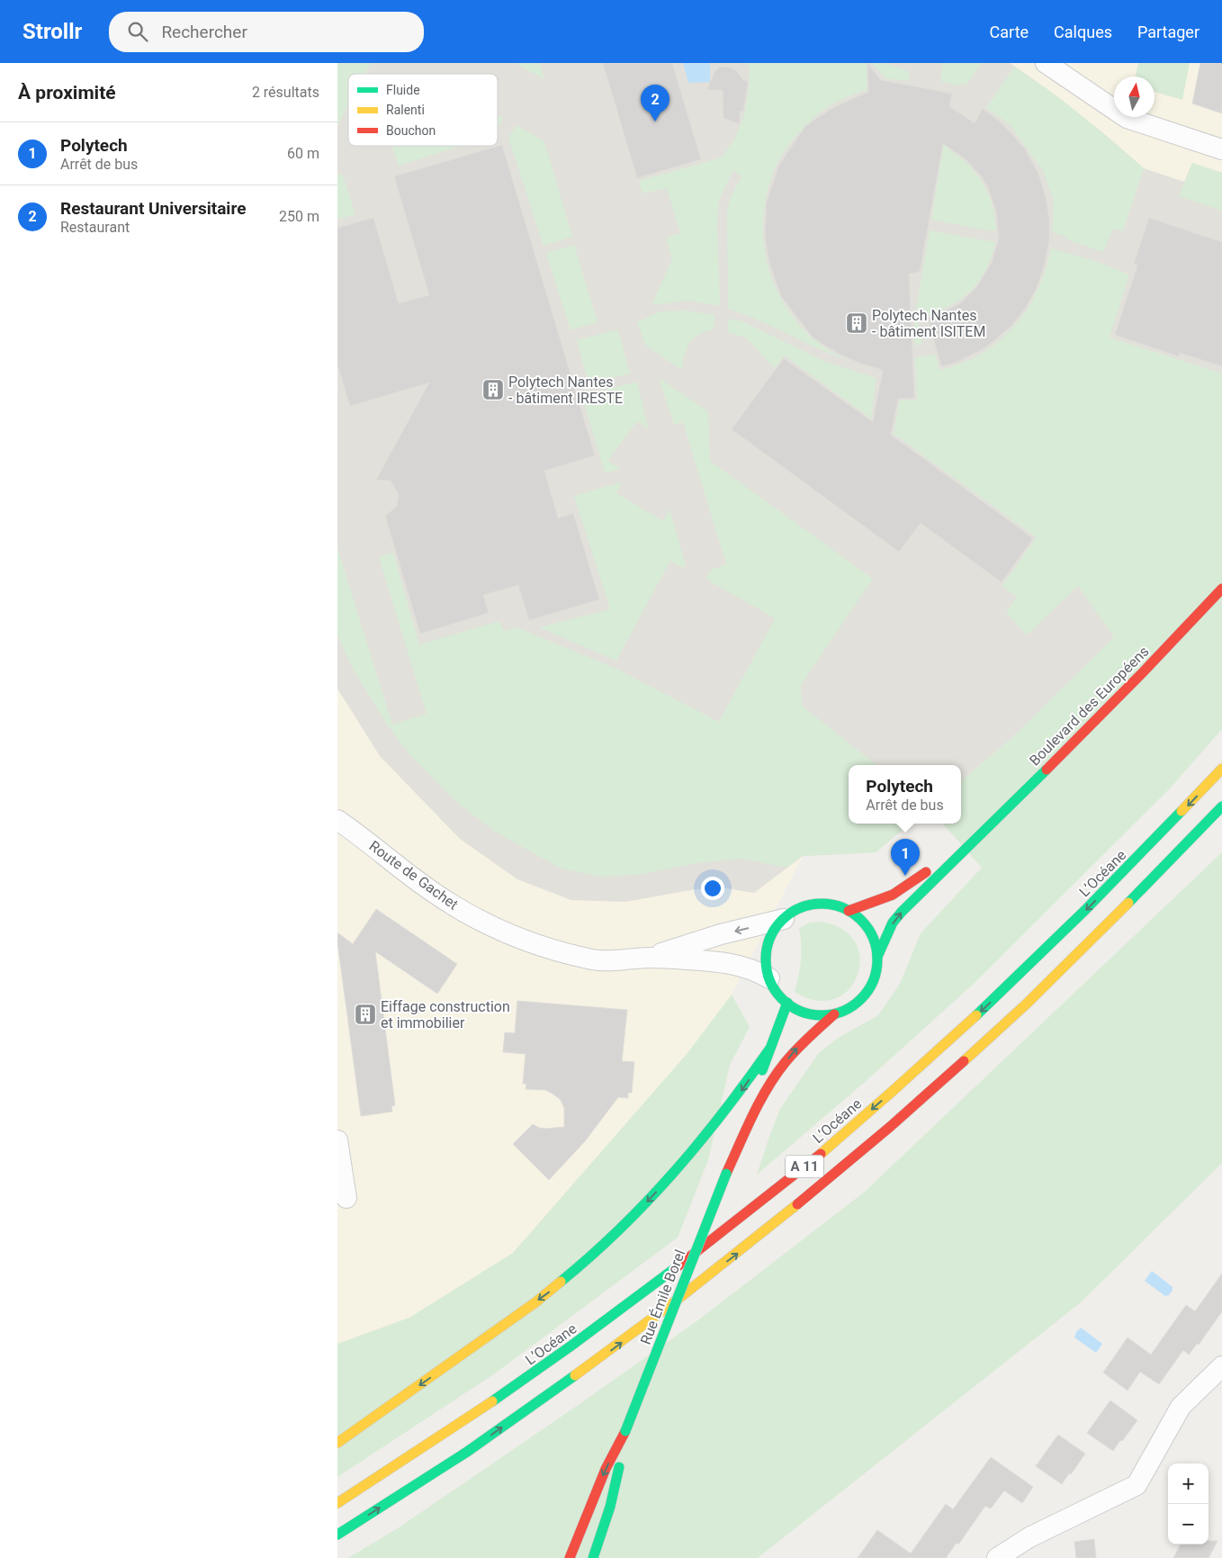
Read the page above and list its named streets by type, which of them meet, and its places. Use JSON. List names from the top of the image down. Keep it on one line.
{"streets":{"main road":["Boulevard des Européens","L’Océane","A 11","Rue Émile Borel"],"street":["Route de Gachet"]},"crossings":[["Boulevard des Européens","Route de Gachet"],["Boulevard des Européens","Rue Émile Borel"],["Route de Gachet","Rue Émile Borel"]],"places":{"building":["Polytech Nantes - bâtiment ISITEM","Polytech Nantes - bâtiment IRESTE","Eiffage construction et immobilier"]},"legend":["Fluide","Ralenti","Bouchon"],"north":"top","page":{"header":"Strollr","search":"Rechercher","nav":["Carte","Calques","Partager"],"heading":["À proximité","2 résultats"],"pins":["2","1"],"list":[{"mark":"1","name":"Polytech","note":"Arrêt de bus","value":"60 m"},{"mark":"2","name":"Restaurant Universitaire","note":"Restaurant","value":"250 m"}],"popup":["Polytech","Arrêt de bus"],"map_buttons":["+","−"]}}
